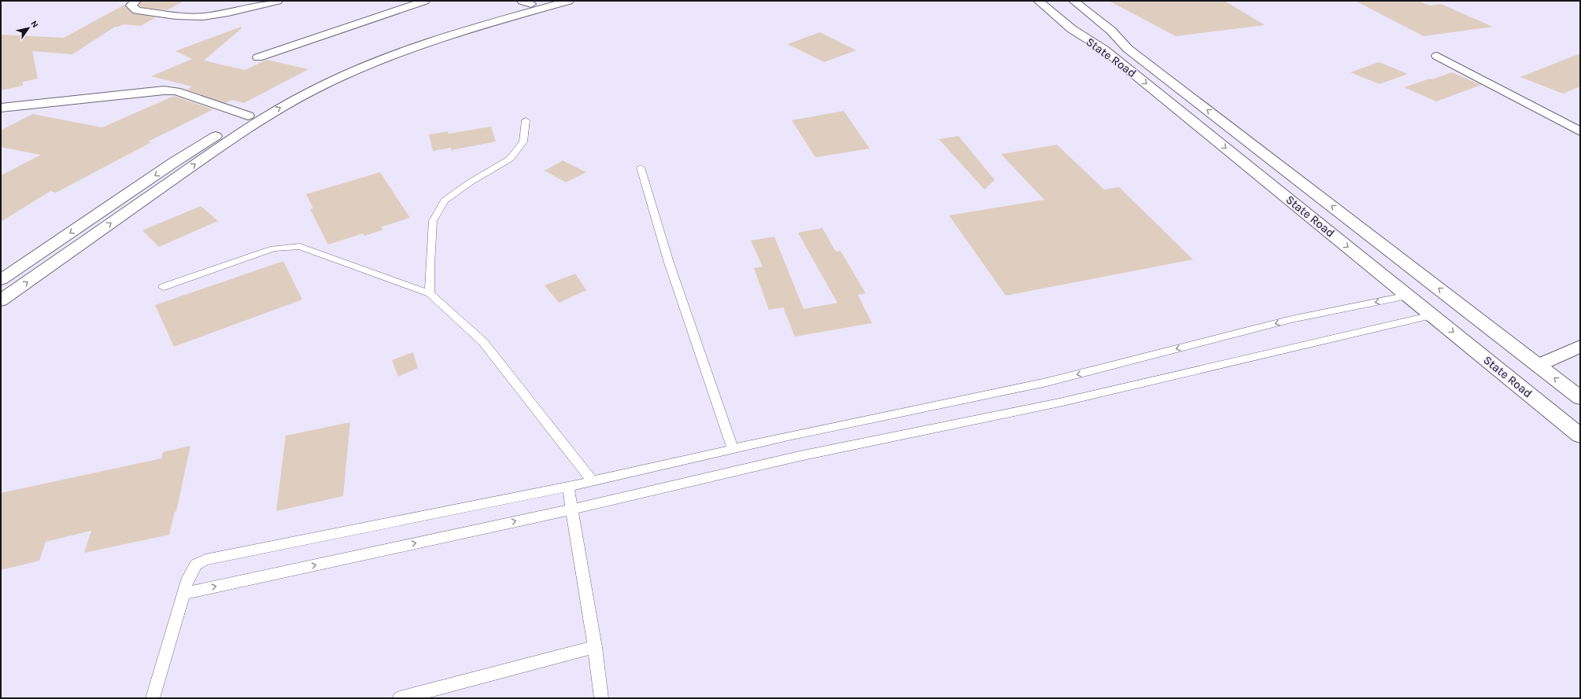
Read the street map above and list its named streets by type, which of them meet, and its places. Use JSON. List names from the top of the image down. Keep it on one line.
{"streets":{"main road":["State Road"]},"north":"top right"}
